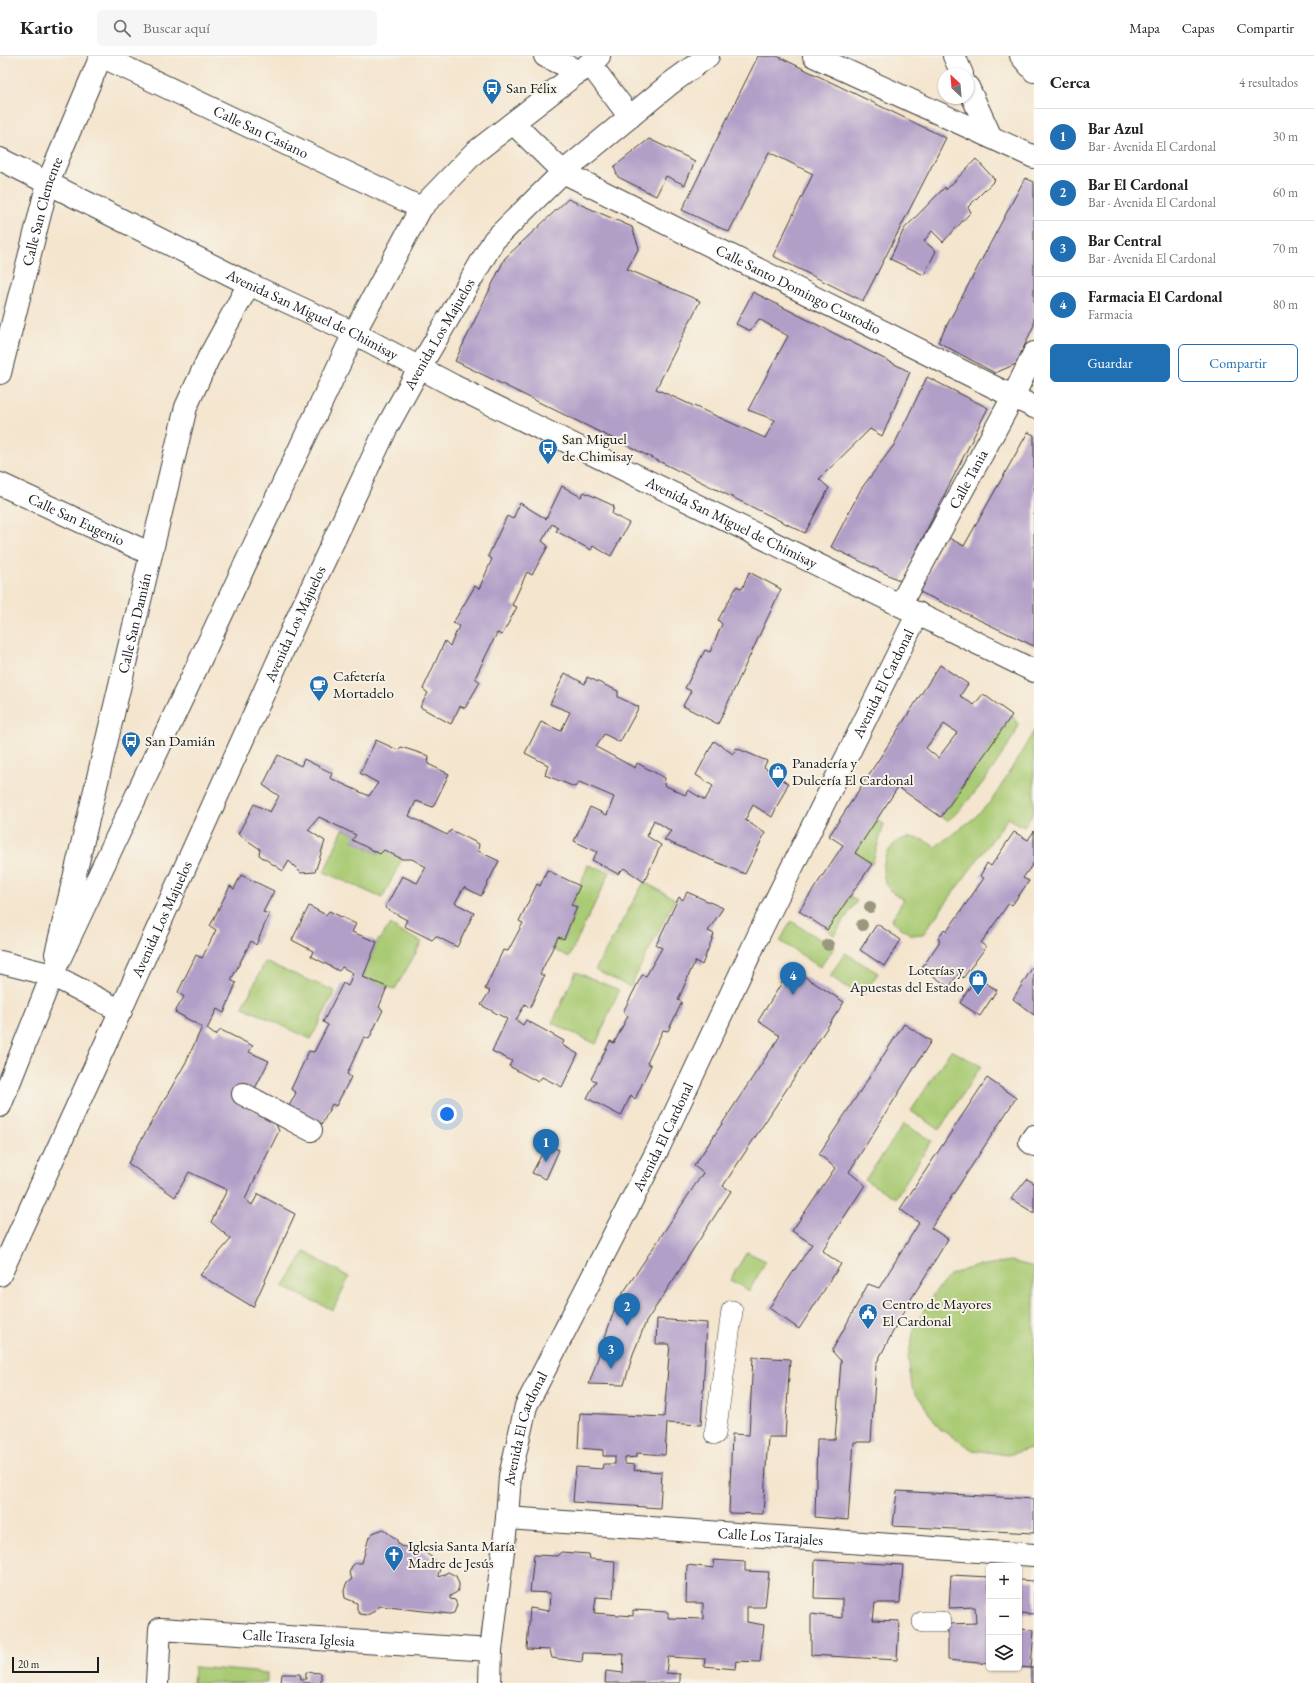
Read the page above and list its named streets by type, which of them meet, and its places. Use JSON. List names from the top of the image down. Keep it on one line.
{"streets":{"street":["Calle San Casiano","Calle San Clemente","Calle Santo Domingo Custodio","Avenida San Miguel de Chimisay","Avenida Los Majuelos","Calle Tania","Calle San Eugenio","Calle San Damián","Avenida El Cardonal","Calle Los Tarajales","Calle Trasera Iglesia"]},"crossings":[["Calle San Casiano","Calle San Clemente"],["Calle San Clemente","Avenida San Miguel de Chimisay"],["Calle Santo Domingo Custodio","Avenida Los Majuelos"],["Calle Santo Domingo Custodio","Calle Tania"],["Avenida San Miguel de Chimisay","Avenida Los Majuelos"],["Avenida San Miguel de Chimisay","Calle Tania"],["Avenida San Miguel de Chimisay","Calle San Damián"],["Avenida San Miguel de Chimisay","Avenida El Cardonal"],["Calle Tania","Avenida El Cardonal"],["Calle San Eugenio","Calle San Damián"],["Avenida El Cardonal","Calle Los Tarajales"],["Avenida El Cardonal","Calle Trasera Iglesia"]],"places":{"bus stop":["San Félix","San Miguel de Chimisay","San Damián"],"cafe":["Cafetería Mortadelo"],"shop":["Panadería y Dulcería El Cardonal","Loterías y Apuestas del Estado"],"public building":["Centro de Mayores El Cardonal"],"church":["Iglesia Santa María Madre de Jesús"]},"scale_bar":"20 m","north":"top left","page":{"header":"Kartio","search":"Buscar aquí","nav":["Mapa","Capas","Compartir"],"heading":["Cerca","4 resultados"],"list":[{"mark":"1","name":"Bar Azul","note":"Bar · Avenida El Cardonal","value":"30 m"},{"mark":"2","name":"Bar El Cardonal","note":"Bar · Avenida El Cardonal","value":"60 m"},{"mark":"3","name":"Bar Central","note":"Bar · Avenida El Cardonal","value":"70 m"},{"mark":"4","name":"Farmacia El Cardonal","note":"Farmacia","value":"80 m"}],"buttons":["Guardar","Compartir"],"pins":["4","1","2","3"],"map_buttons":["+","−"],"scale":"20 m"}}
